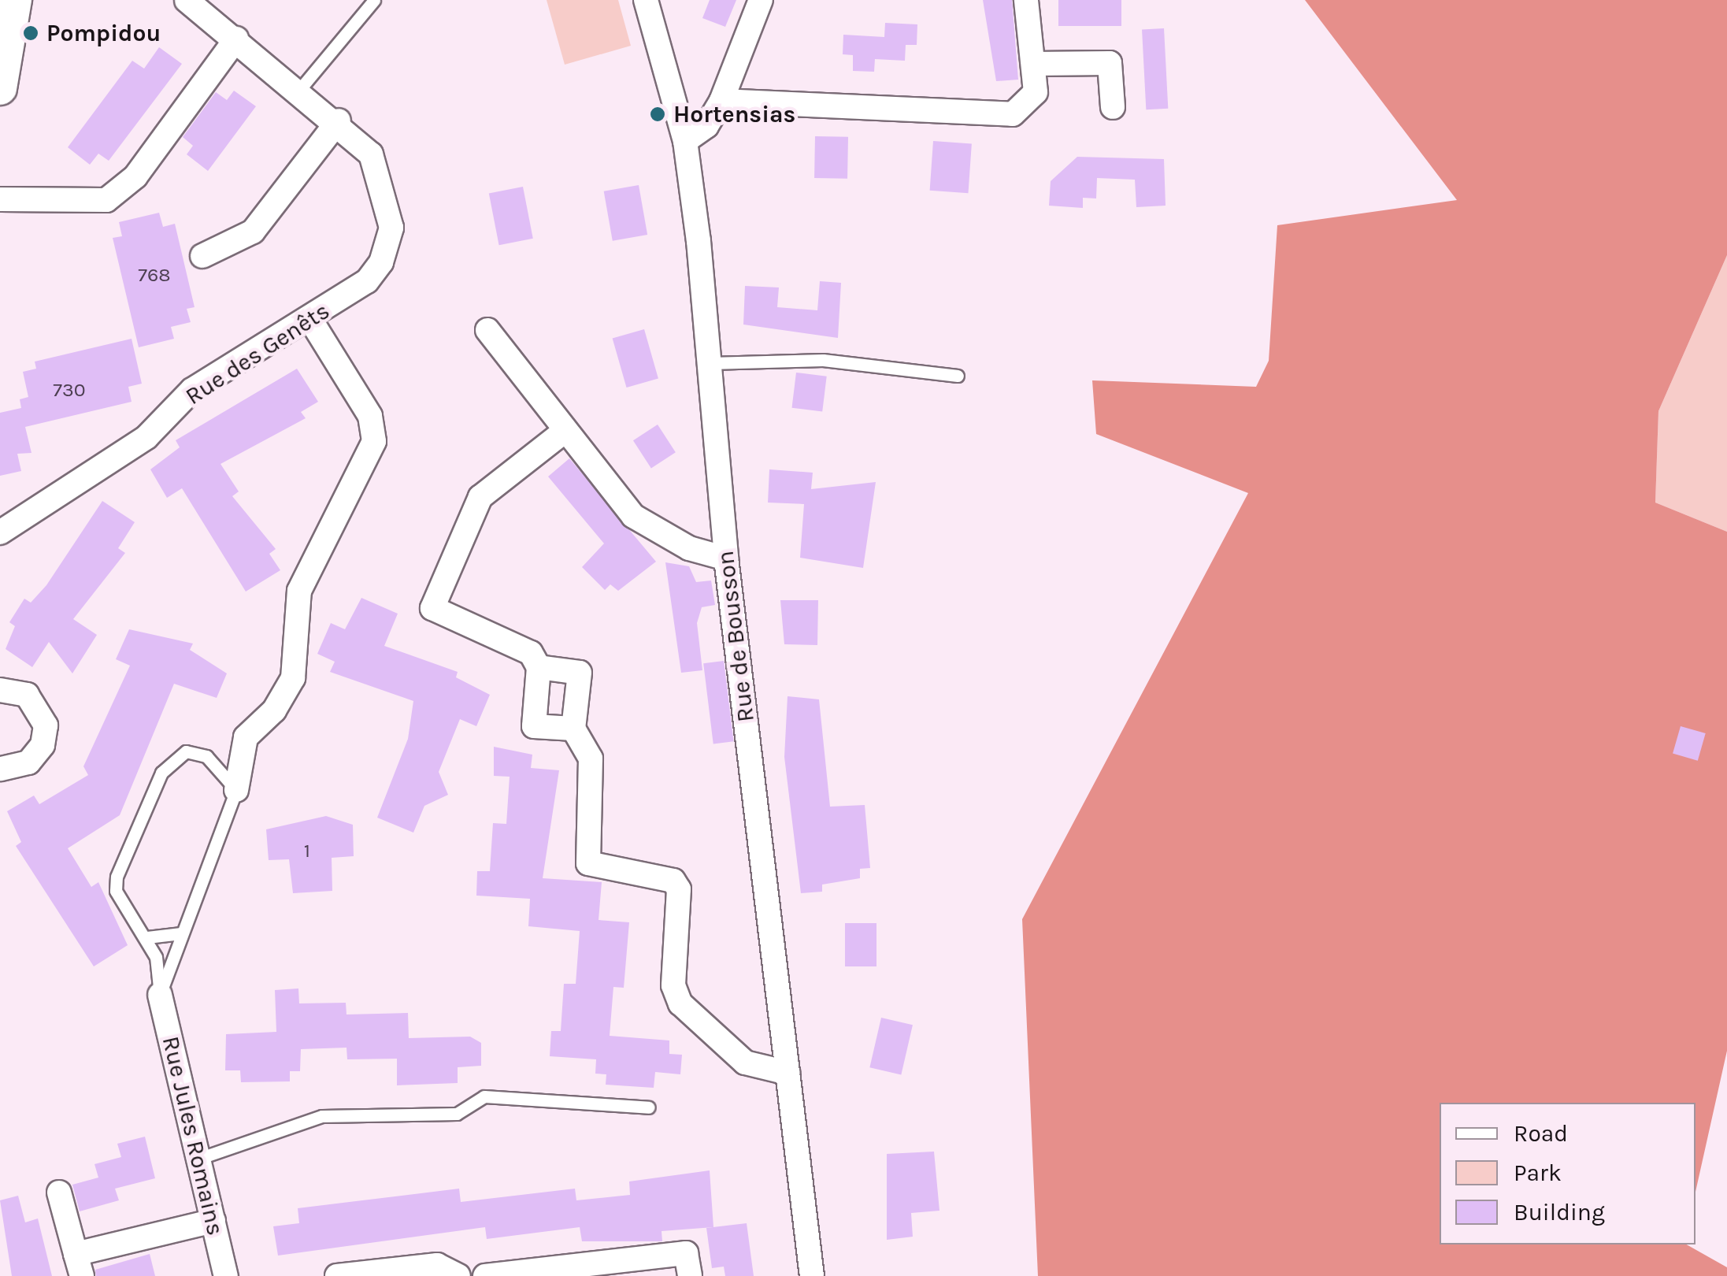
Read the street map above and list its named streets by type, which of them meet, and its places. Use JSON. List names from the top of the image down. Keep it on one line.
{"streets":{"street":["Rue des Genêts","Rue de Bousson","Rue Jules Romains"]},"places":["Pompidou","Hortensias"],"house_numbers":["768","730","1"],"legend":["Road","Park","Building"]}
